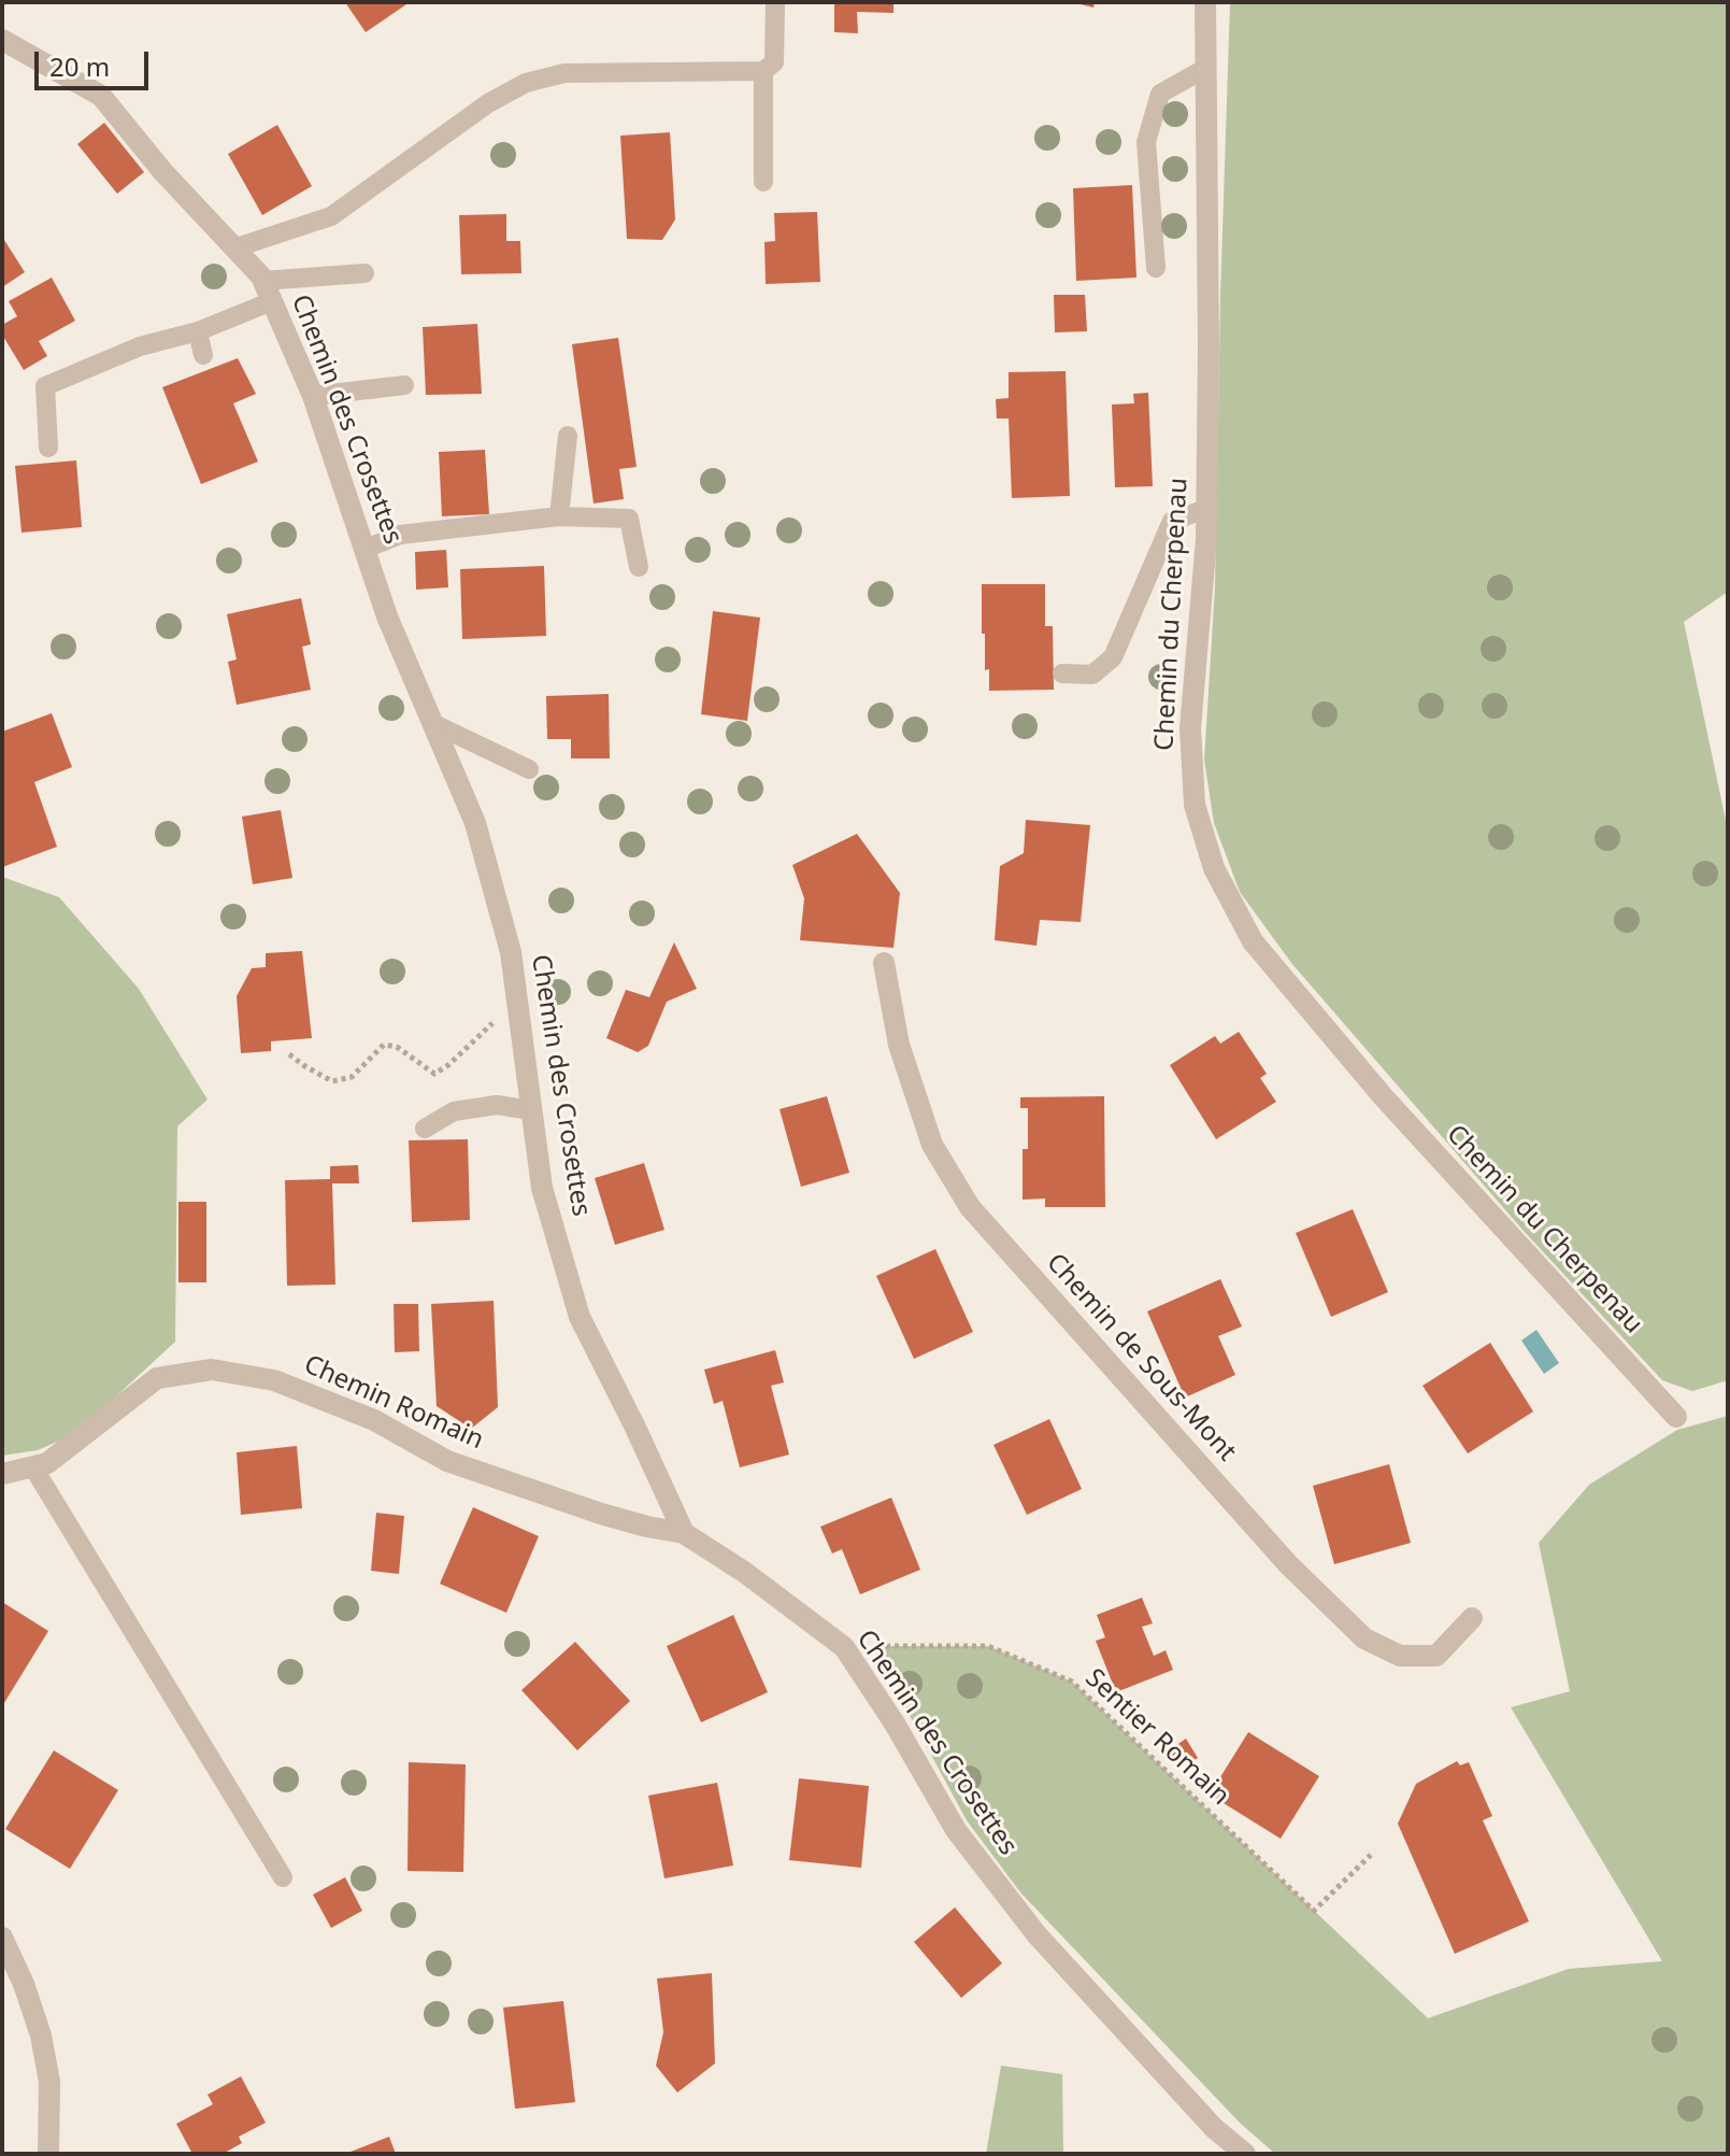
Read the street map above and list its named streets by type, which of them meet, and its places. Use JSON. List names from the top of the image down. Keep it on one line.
{"streets":{"street":["Chemin des Crosettes","Chemin du Cherpenau","Chemin de Sous-Mont","Chemin Romain"],"path":["Sentier Romain"]},"crossings":[["Chemin des Crosettes","Chemin Romain"],["Chemin des Crosettes","Sentier Romain"]],"scale_bar":"20 m"}
